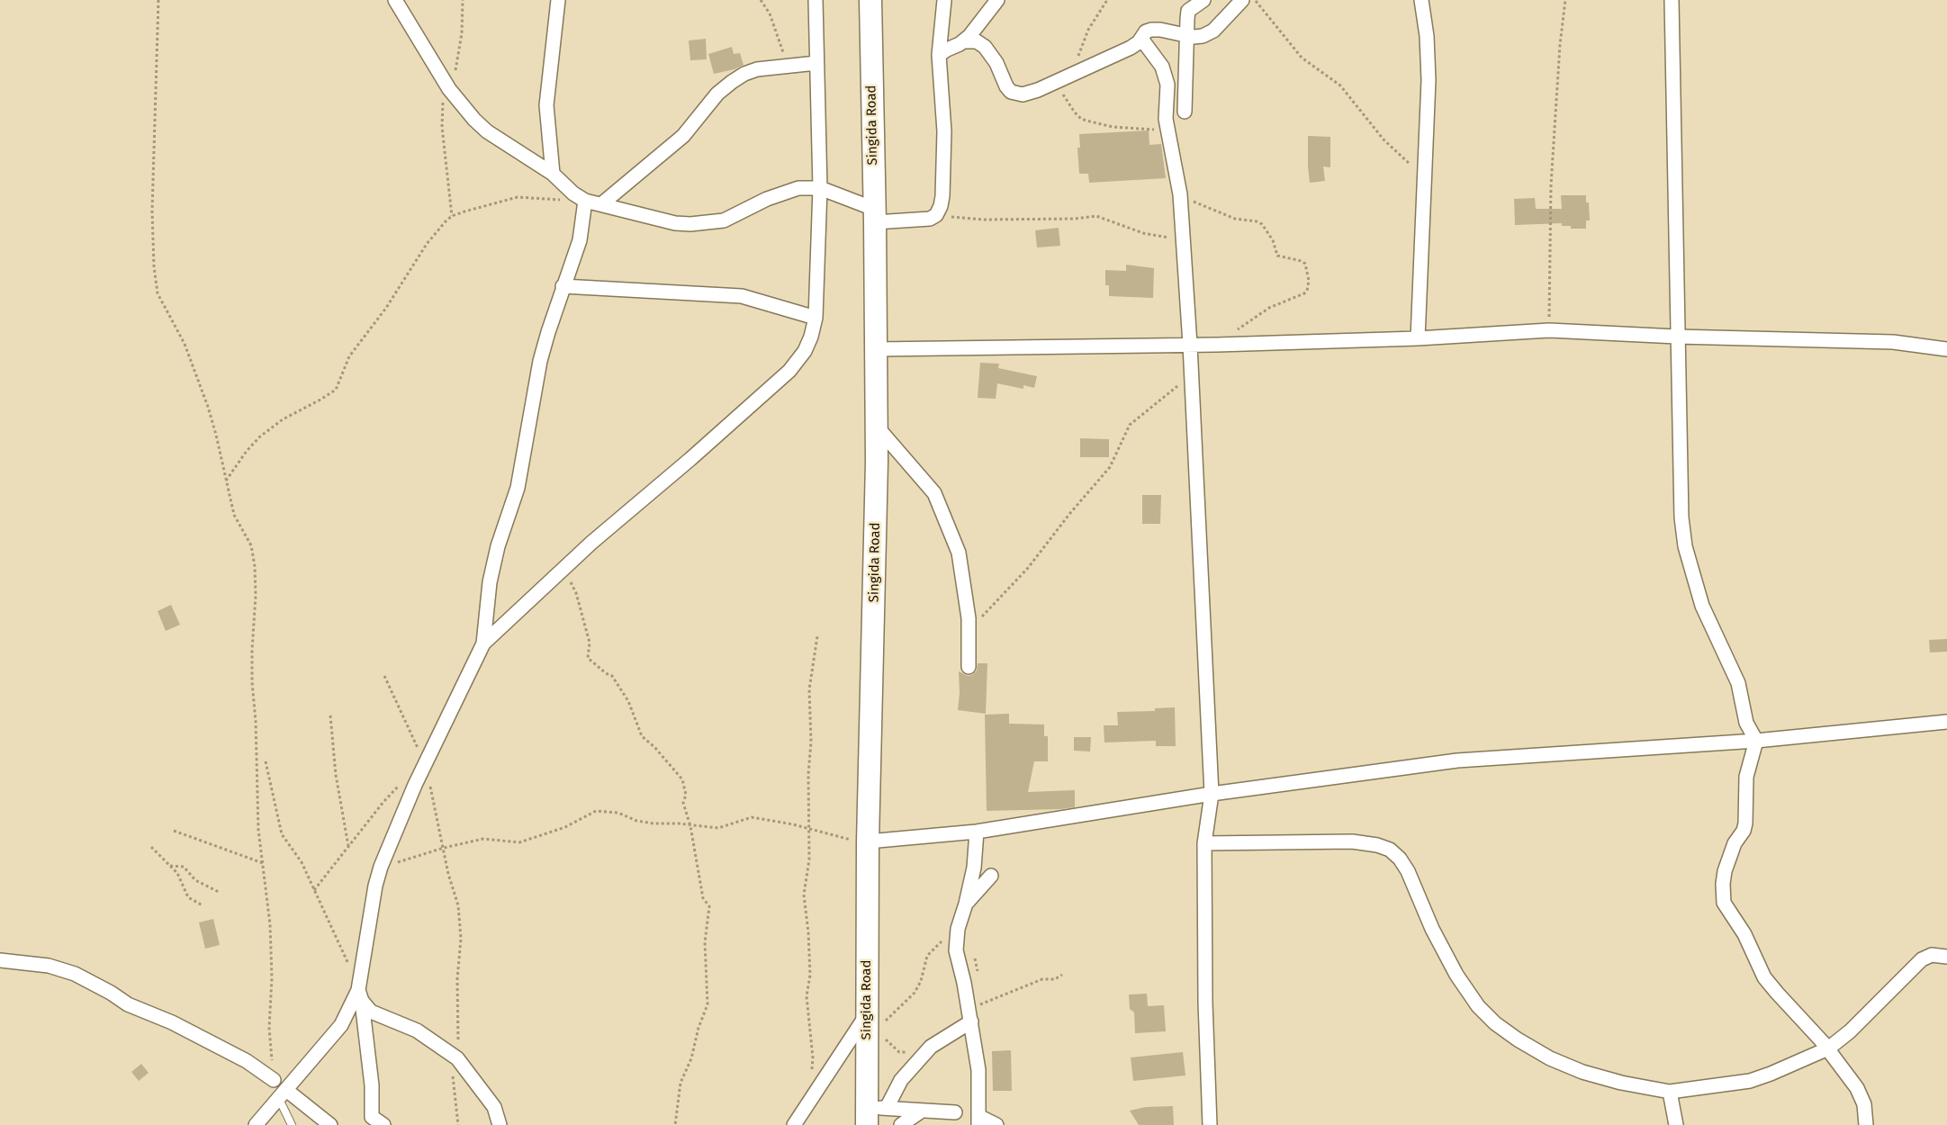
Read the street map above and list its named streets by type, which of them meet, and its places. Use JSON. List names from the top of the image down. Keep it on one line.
{"streets":{"highway":["Singida Road"]}}
